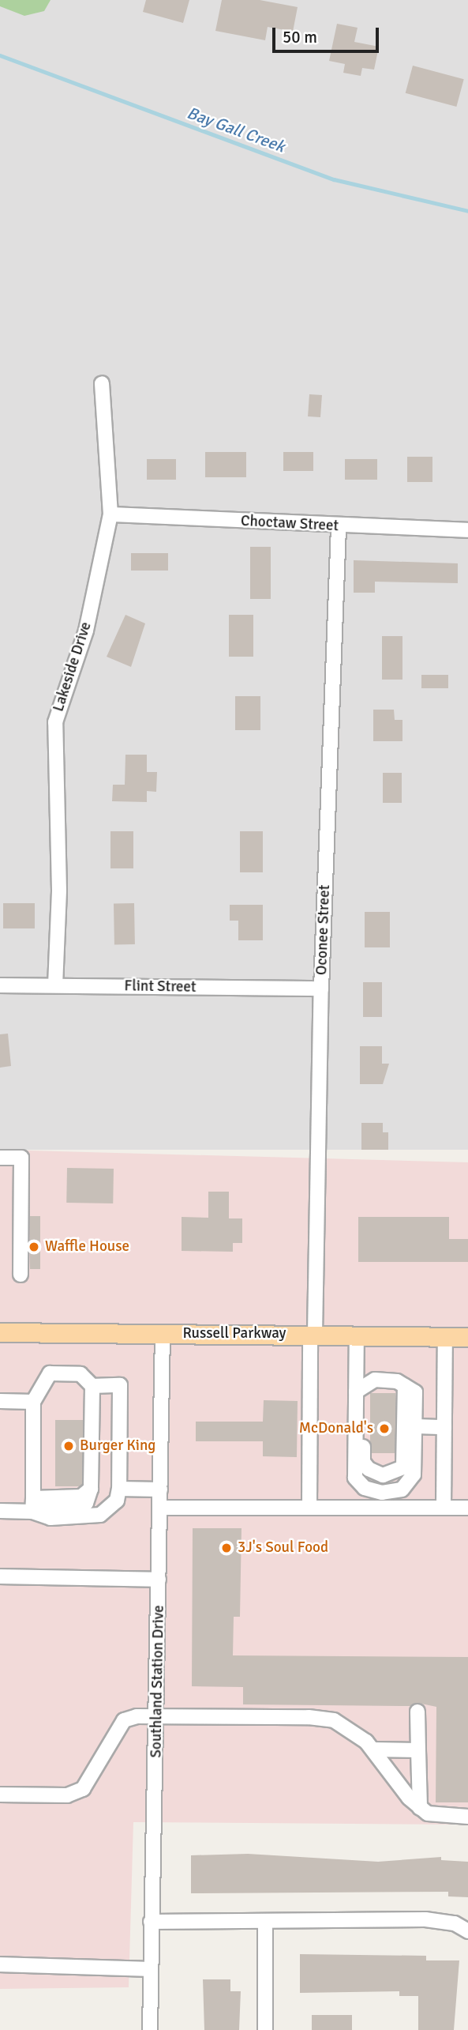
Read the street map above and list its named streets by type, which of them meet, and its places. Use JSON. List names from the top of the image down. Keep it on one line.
{"streets":{"main road":["Russell Parkway"],"street":["Choctaw Street","Lakeside Drive","Oconee Street","Flint Street","Southland Station Drive"]},"crossings":[["Choctaw Street","Lakeside Drive"],["Choctaw Street","Oconee Street"],["Lakeside Drive","Flint Street"],["Oconee Street","Flint Street"],["Oconee Street","Russell Parkway"],["Russell Parkway","Southland Station Drive"]],"water":["Bay Gall Creek"],"places":["Waffle House","McDonald's","Burger King","3J's Soul Food"],"scale_bar":"50 m"}
